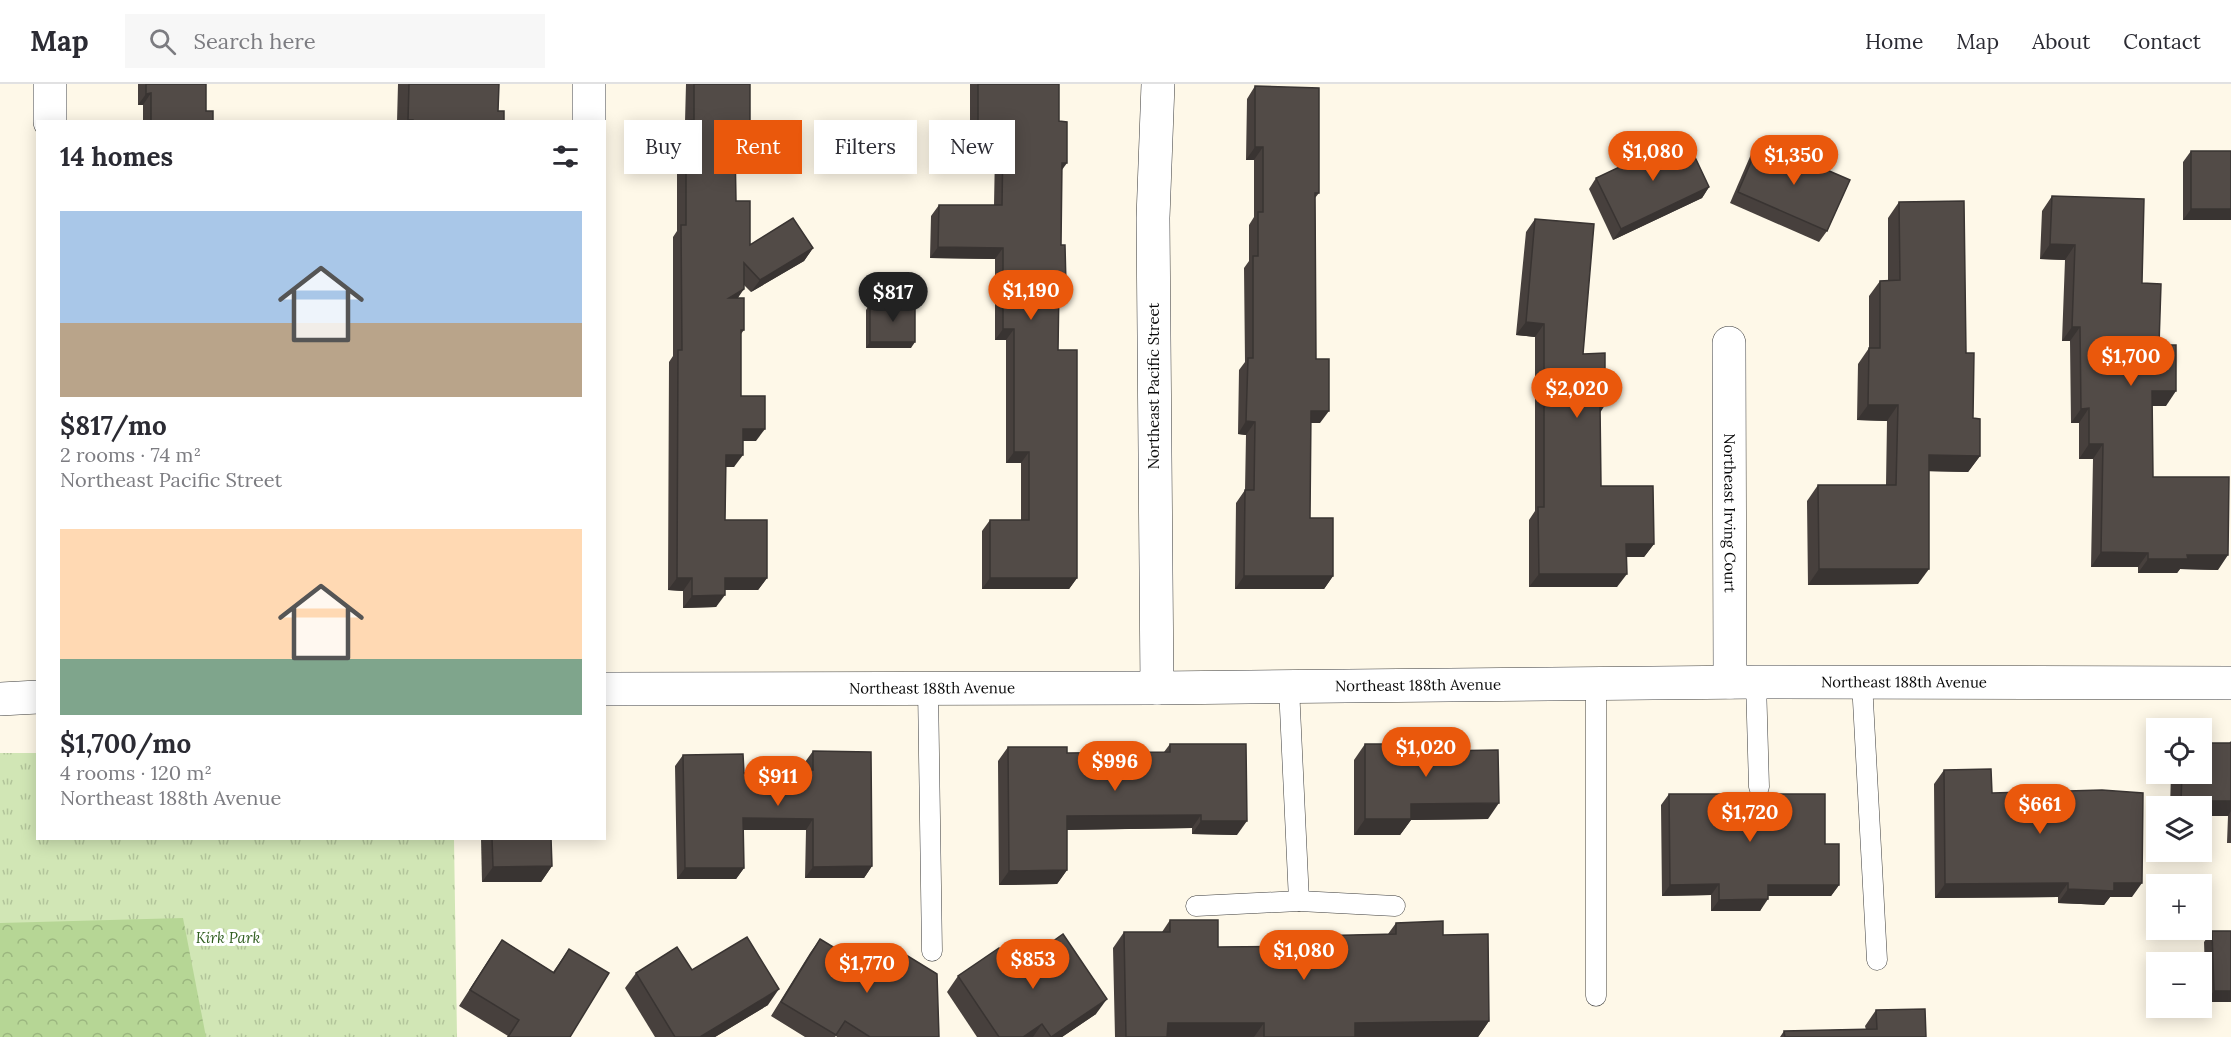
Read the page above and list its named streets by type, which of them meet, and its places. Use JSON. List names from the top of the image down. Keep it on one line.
{"streets":{"street":["Northeast Pacific Street","Northeast Irving Court","Northeast 188th Avenue"]},"crossings":[["Northeast Pacific Street","Northeast 188th Avenue"],["Northeast Irving Court","Northeast 188th Avenue"]],"parks":["Kirk Park"],"page":{"header":"Map","search":"Search here","nav":["Home","Map","About","Contact"],"chip":["Buy","Rent","Filters","New"],"heading":"14 homes","price":["$1,080","$1,350","$1,190","$817","$1,700","$2,020","$1,020","$996","$911","$661","$1,720","$1,080","$853","$1,770"],"list":[{"name":"$817/mo","note":"2 rooms · 74 m² · Northeast Pacific Street"},{"name":"$1,700/mo","note":"4 rooms · 120 m² · Northeast 188th Avenue"}],"map_buttons":["+","−"]}}
